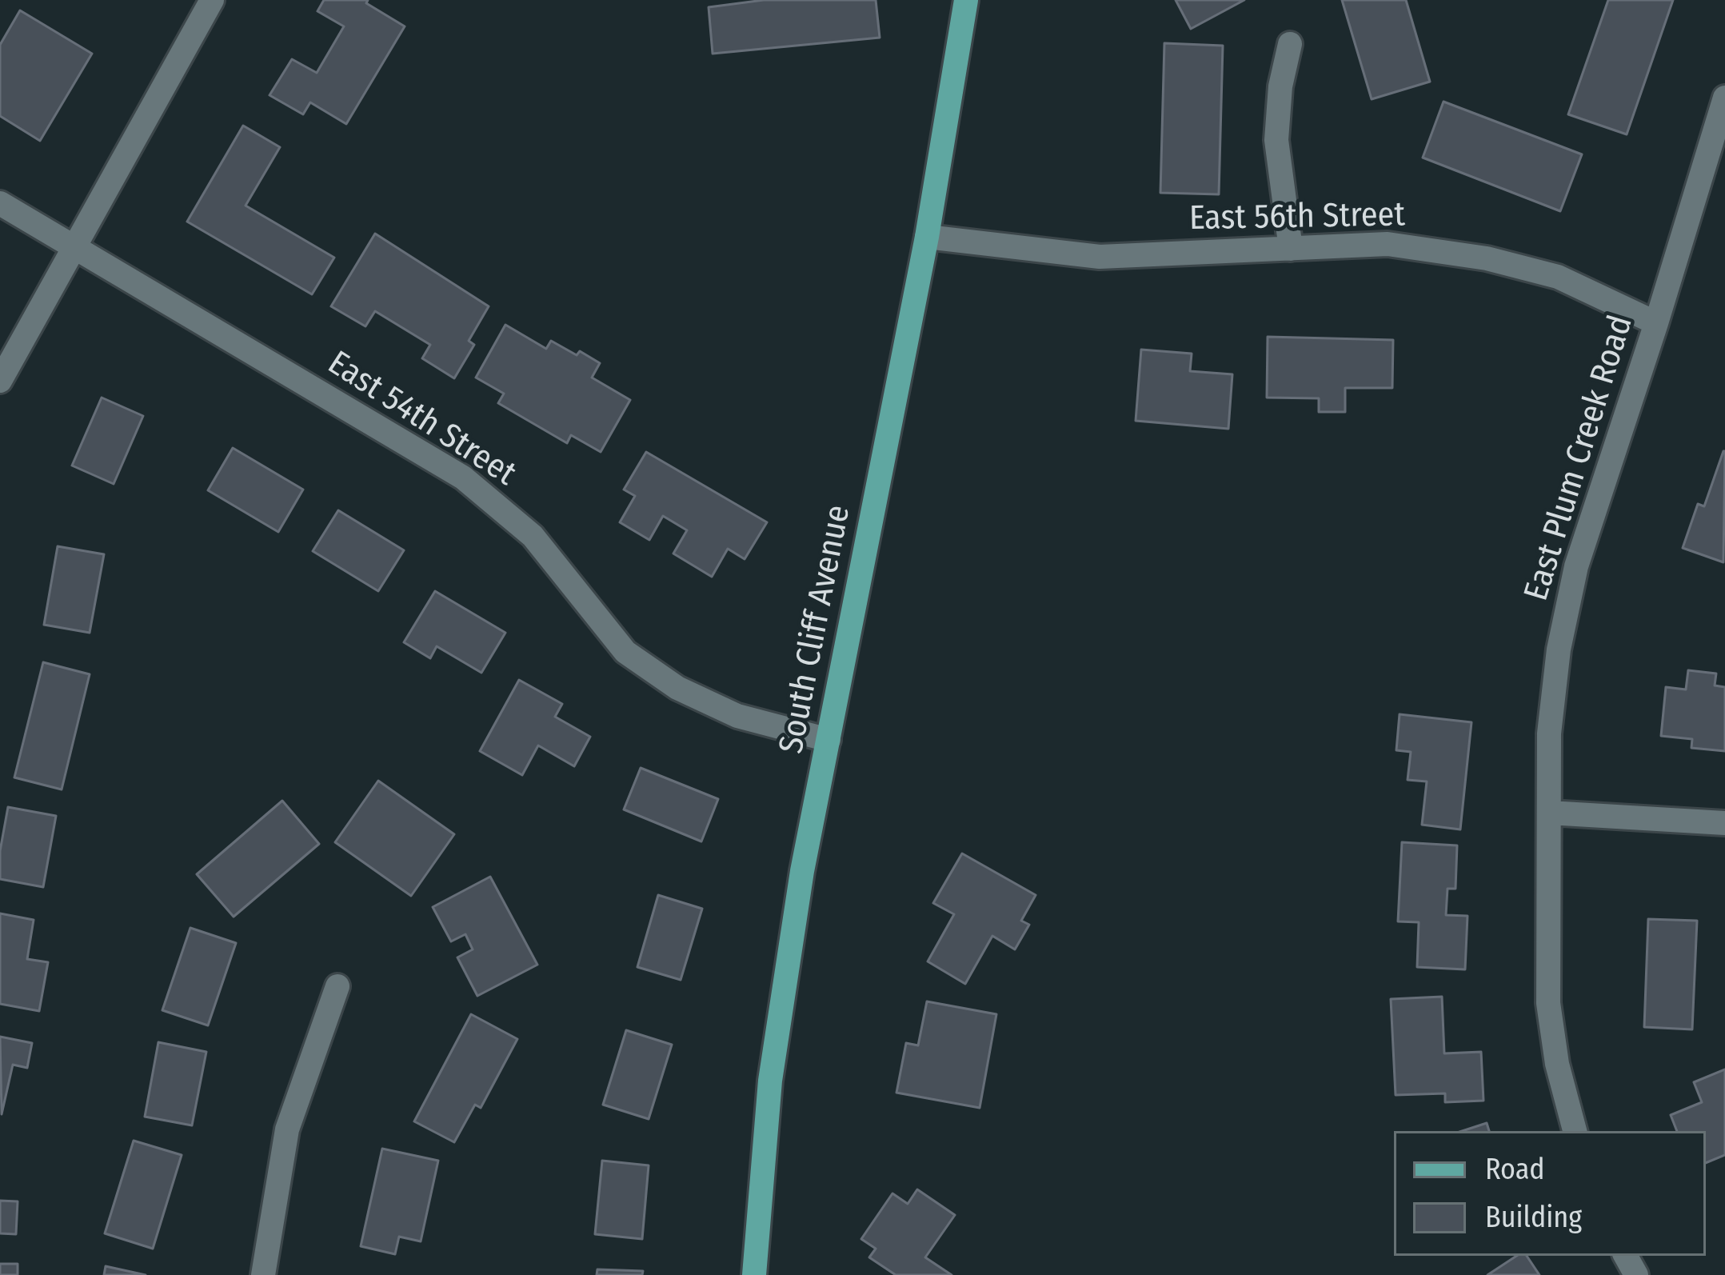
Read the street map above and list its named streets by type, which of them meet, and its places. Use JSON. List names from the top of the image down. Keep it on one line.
{"streets":{"main road":["South Cliff Avenue"],"street":["East 56th Street","East 54th Street","East Plum Creek Road"]},"crossings":[["East 56th Street","East Plum Creek Road"],["East 56th Street","South Cliff Avenue"],["East 54th Street","South Cliff Avenue"]],"legend":["Road","Building"]}
